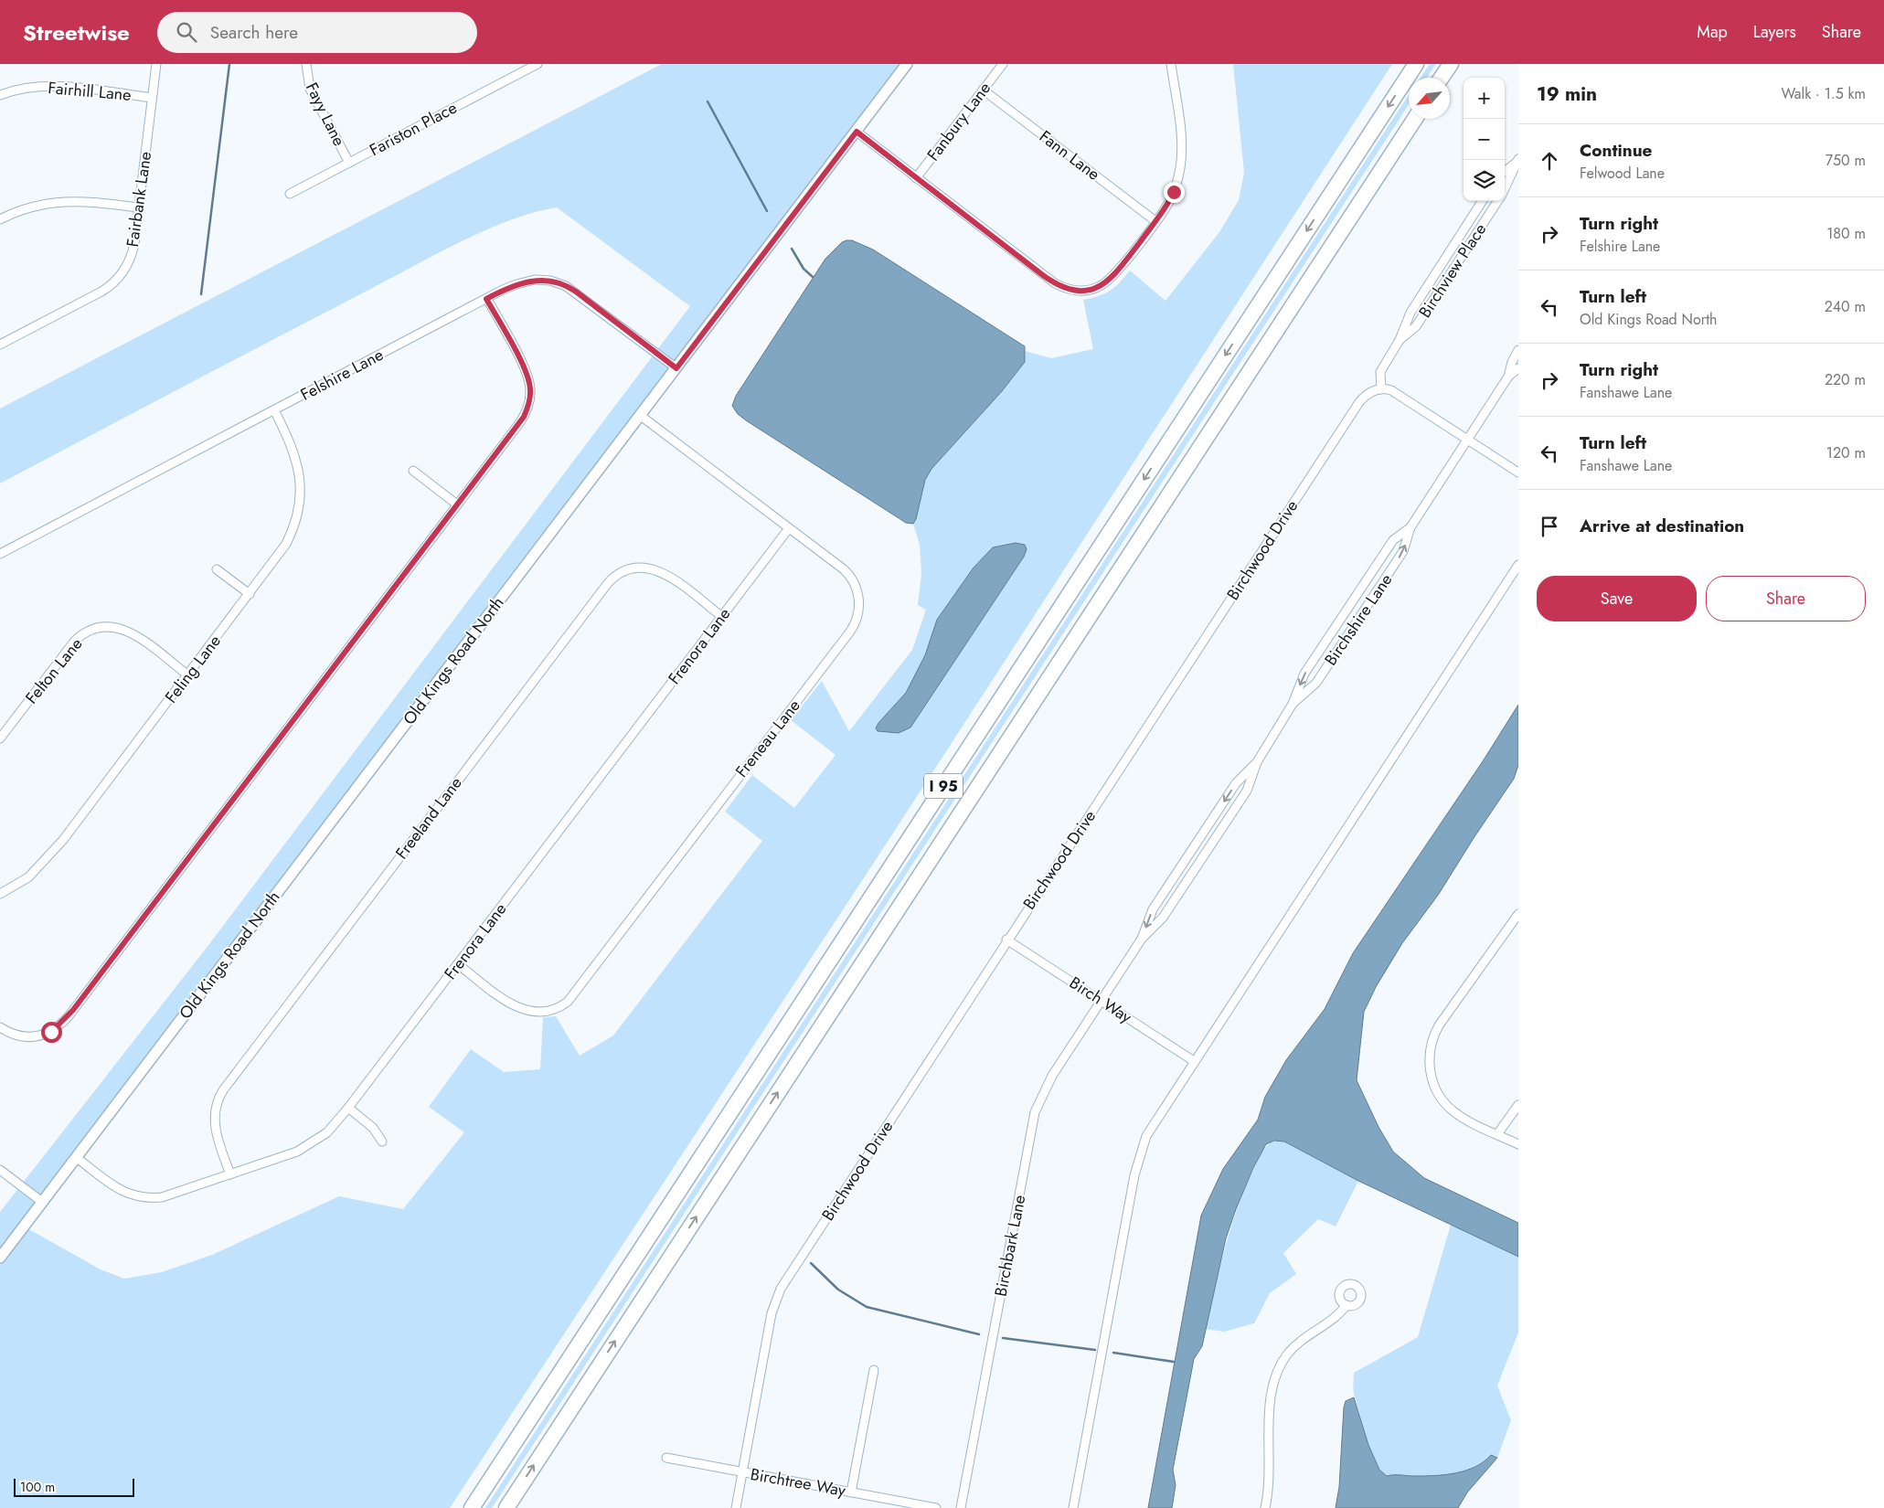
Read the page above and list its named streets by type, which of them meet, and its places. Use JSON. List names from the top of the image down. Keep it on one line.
{"streets":{"highway":["I 95"],"street":["Fairhill Lane","Fayy Lane","Fanbury Lane","Fariston Place","Fann Lane","Fairbank Lane","Birchview Place","Felshire Lane","Birchwood Drive","Birchshire Lane","Frenora Lane","Old Kings Road North","Feling Lane","Felton Lane","Freneau Lane","Freeland Lane","Birch Way","Birchbark Lane","Birchtree Way"]},"crossings":[["Fairhill Lane","Fairbank Lane"],["Fayy Lane","Fariston Place"],["Fanbury Lane","Fann Lane"],["Birchview Place","Birchwood Drive"],["Felshire Lane","Old Kings Road North"],["Felshire Lane","Feling Lane"],["Birchwood Drive","Birch Way"],["Birchwood Drive","Birchtree Way"],["Birchshire Lane","Birch Way"],["Birchshire Lane","Birchbark Lane"],["Frenora Lane","Old Kings Road North"],["Frenora Lane","Freneau Lane"],["Frenora Lane","Freeland Lane"],["Old Kings Road North","Freneau Lane"],["Feling Lane","Felton Lane"],["Birch Way","Birchbark Lane"]],"scale_bar":"100 m","north":"bottom left","page":{"header":"Streetwise","search":"Search here","nav":["Map","Layers","Share"],"heading":["19 min","Walk · 1.5 km"],"map_buttons":["+","−"],"list":[["Continue","Felwood Lane","750 m"],["Turn right","Felshire Lane","180 m"],["Turn left","Old Kings Road North","240 m"],["Turn right","Fanshawe Lane","220 m"],["Turn left","Fanshawe Lane","120 m"],"Arrive at destination"],"buttons":["Save","Share"],"scale":"100 m"}}
